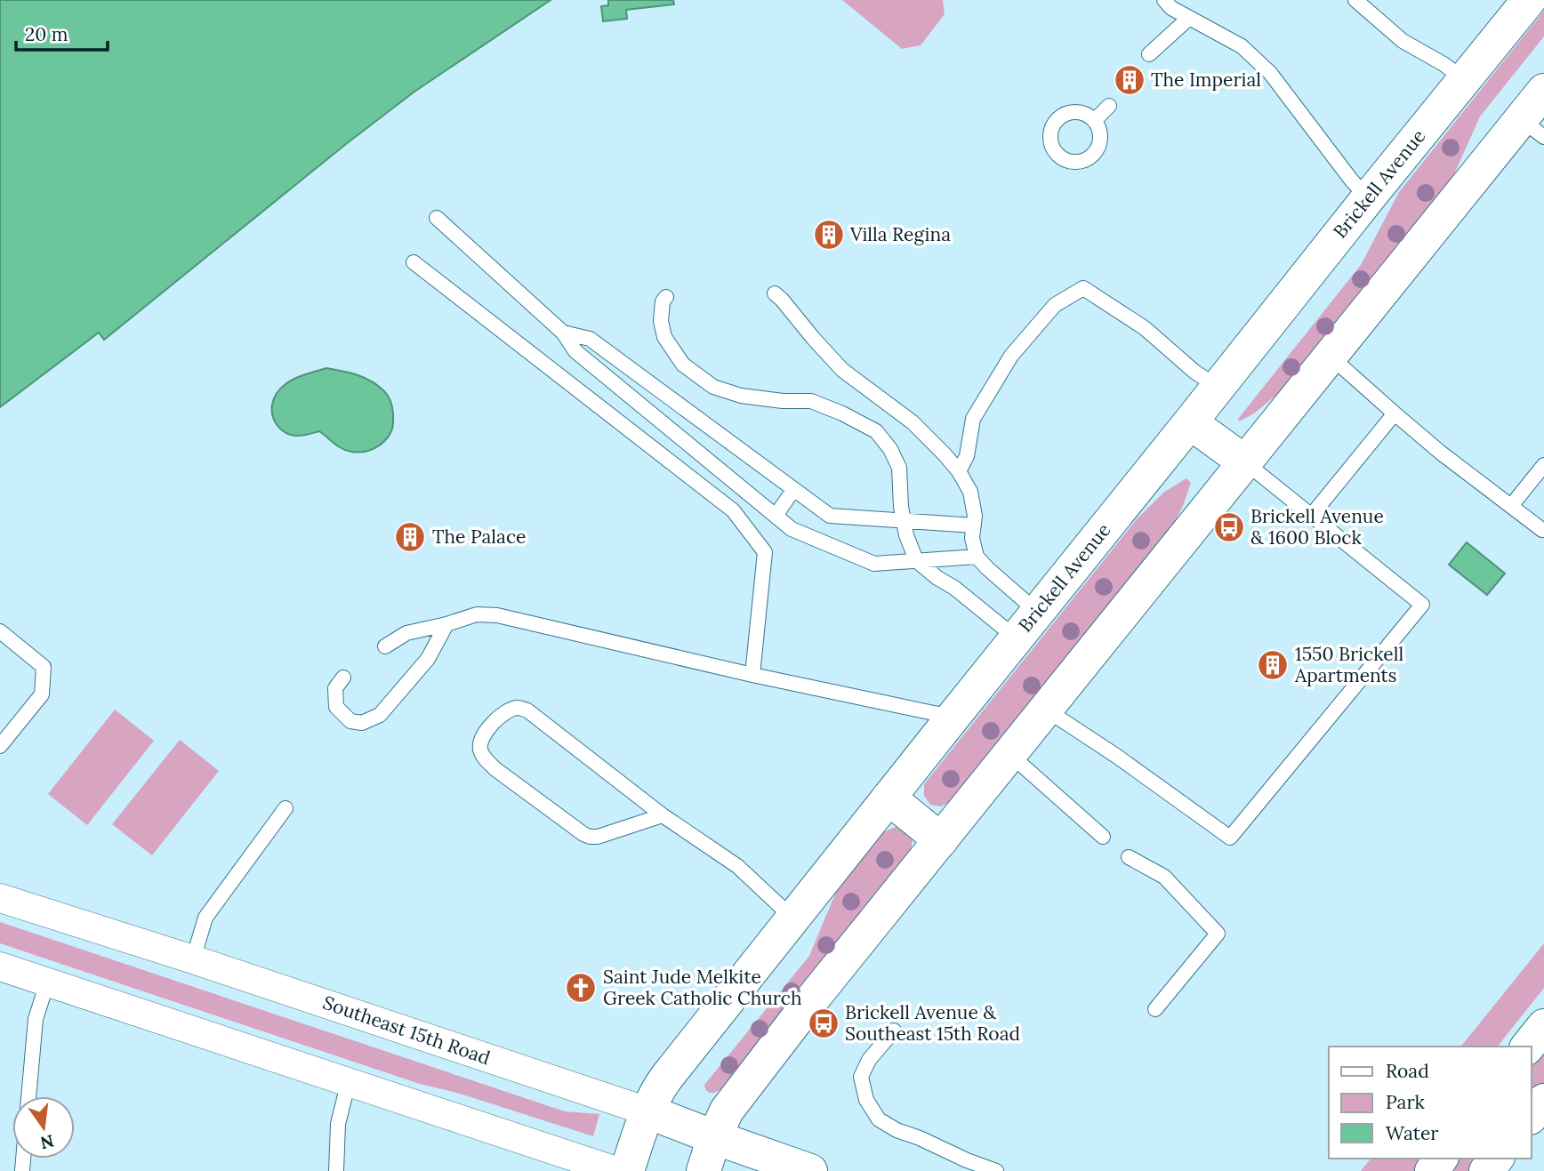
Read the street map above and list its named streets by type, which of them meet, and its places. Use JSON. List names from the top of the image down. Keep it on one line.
{"streets":{"main road":["Brickell Avenue","Southeast 15th Road"]},"crossings":[["Brickell Avenue","Southeast 15th Road"]],"places":{"building":["The Imperial","Villa Regina","The Palace","1550 Brickell Apartments"],"bus stop":["Brickell Avenue & 1600 Block","Brickell Avenue & Southeast 15th Road"],"church":["Saint Jude Melkite Greek Catholic Church"]},"legend":["Road","Park","Water"],"scale_bar":"20 m","north":"bottom"}
